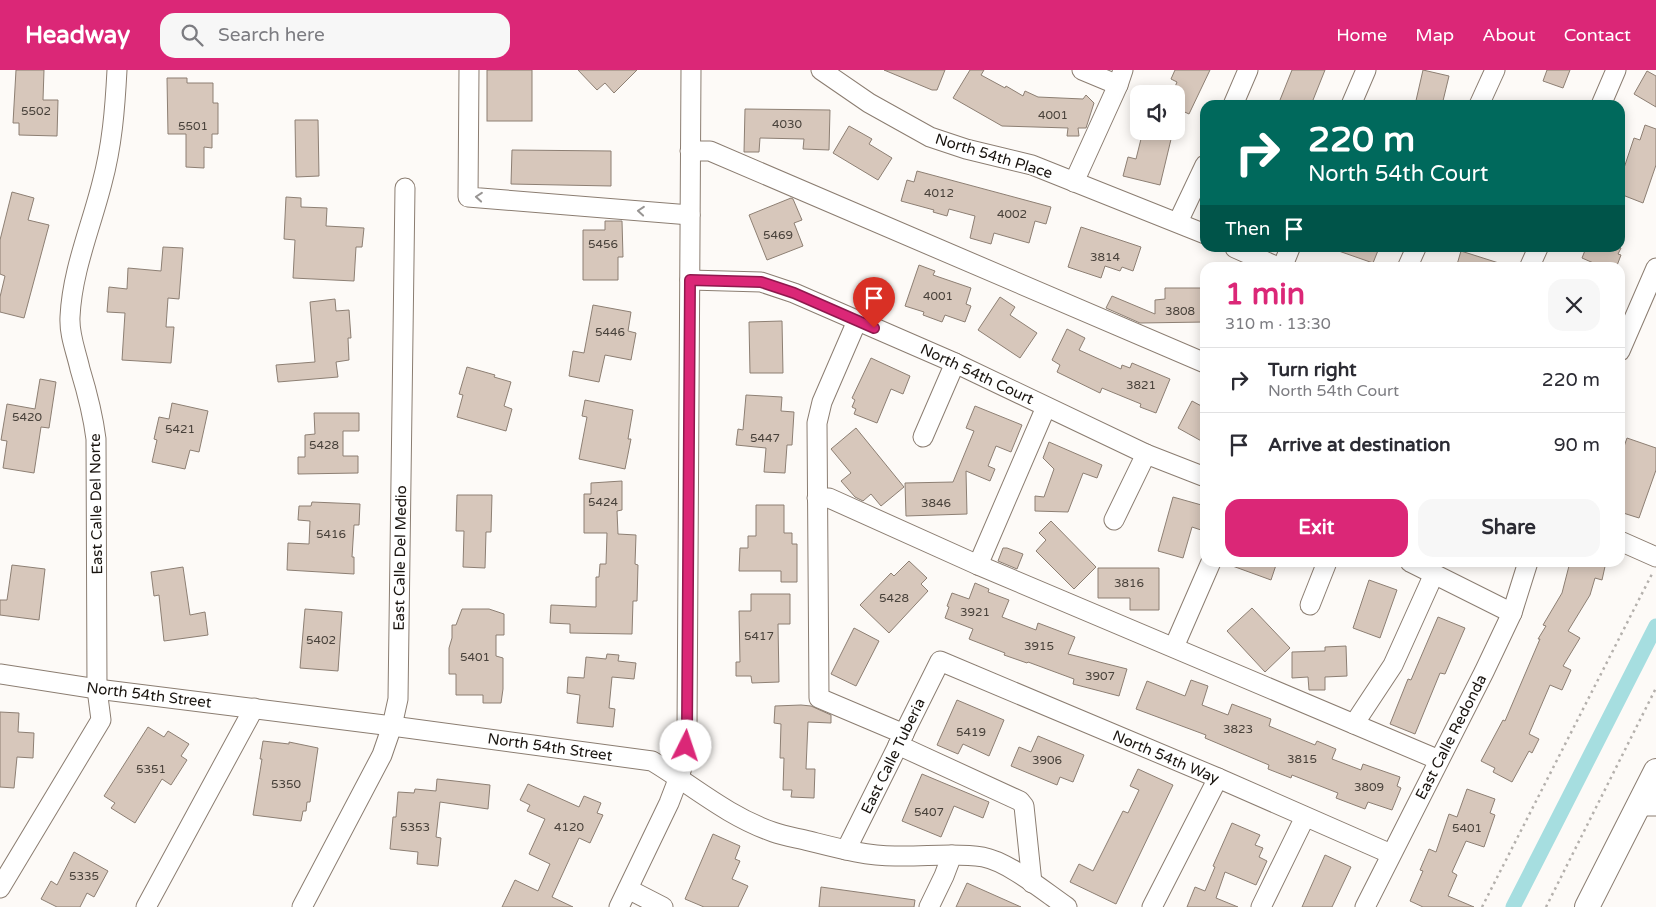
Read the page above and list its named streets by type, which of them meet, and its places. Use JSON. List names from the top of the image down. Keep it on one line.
{"streets":{"street":["North 54th Place","North 54th Court","East Calle Del Norte","East Calle Del Medio","North 54th Street","East Calle Redonda","East Calle Tuberia","North 54th Way"]},"crossings":[["East Calle Del Norte","North 54th Street"],["East Calle Del Medio","North 54th Street"],["North 54th Street","East Calle Tuberia"],["East Calle Redonda","North 54th Way"],["East Calle Tuberia","North 54th Way"]],"house_numbers":["5502","4001","4030","5501","4012","4002","5469","5456","3814","4001","3808","5446","3821","5420","5421","5447","5428","5424","3846","5416","3816","5428","3921","5417","5402","3915","5401","3907","3823","5419","3815","3906","5351","5350","3809","5407","5353","4120","5401","5335"],"page":{"header":"Headway","search":"Search here","nav":["Home","Map","About","Contact"],"turn":["220 m","North 54th Court"],"then":"Then","heading":["1 min","310 m · 13:30"],"list":[{"name":"Turn right","note":"North 54th Court","value":"220 m"},{"name":"Arrive at destination","value":"90 m"}],"buttons":["Exit","Share"]}}
